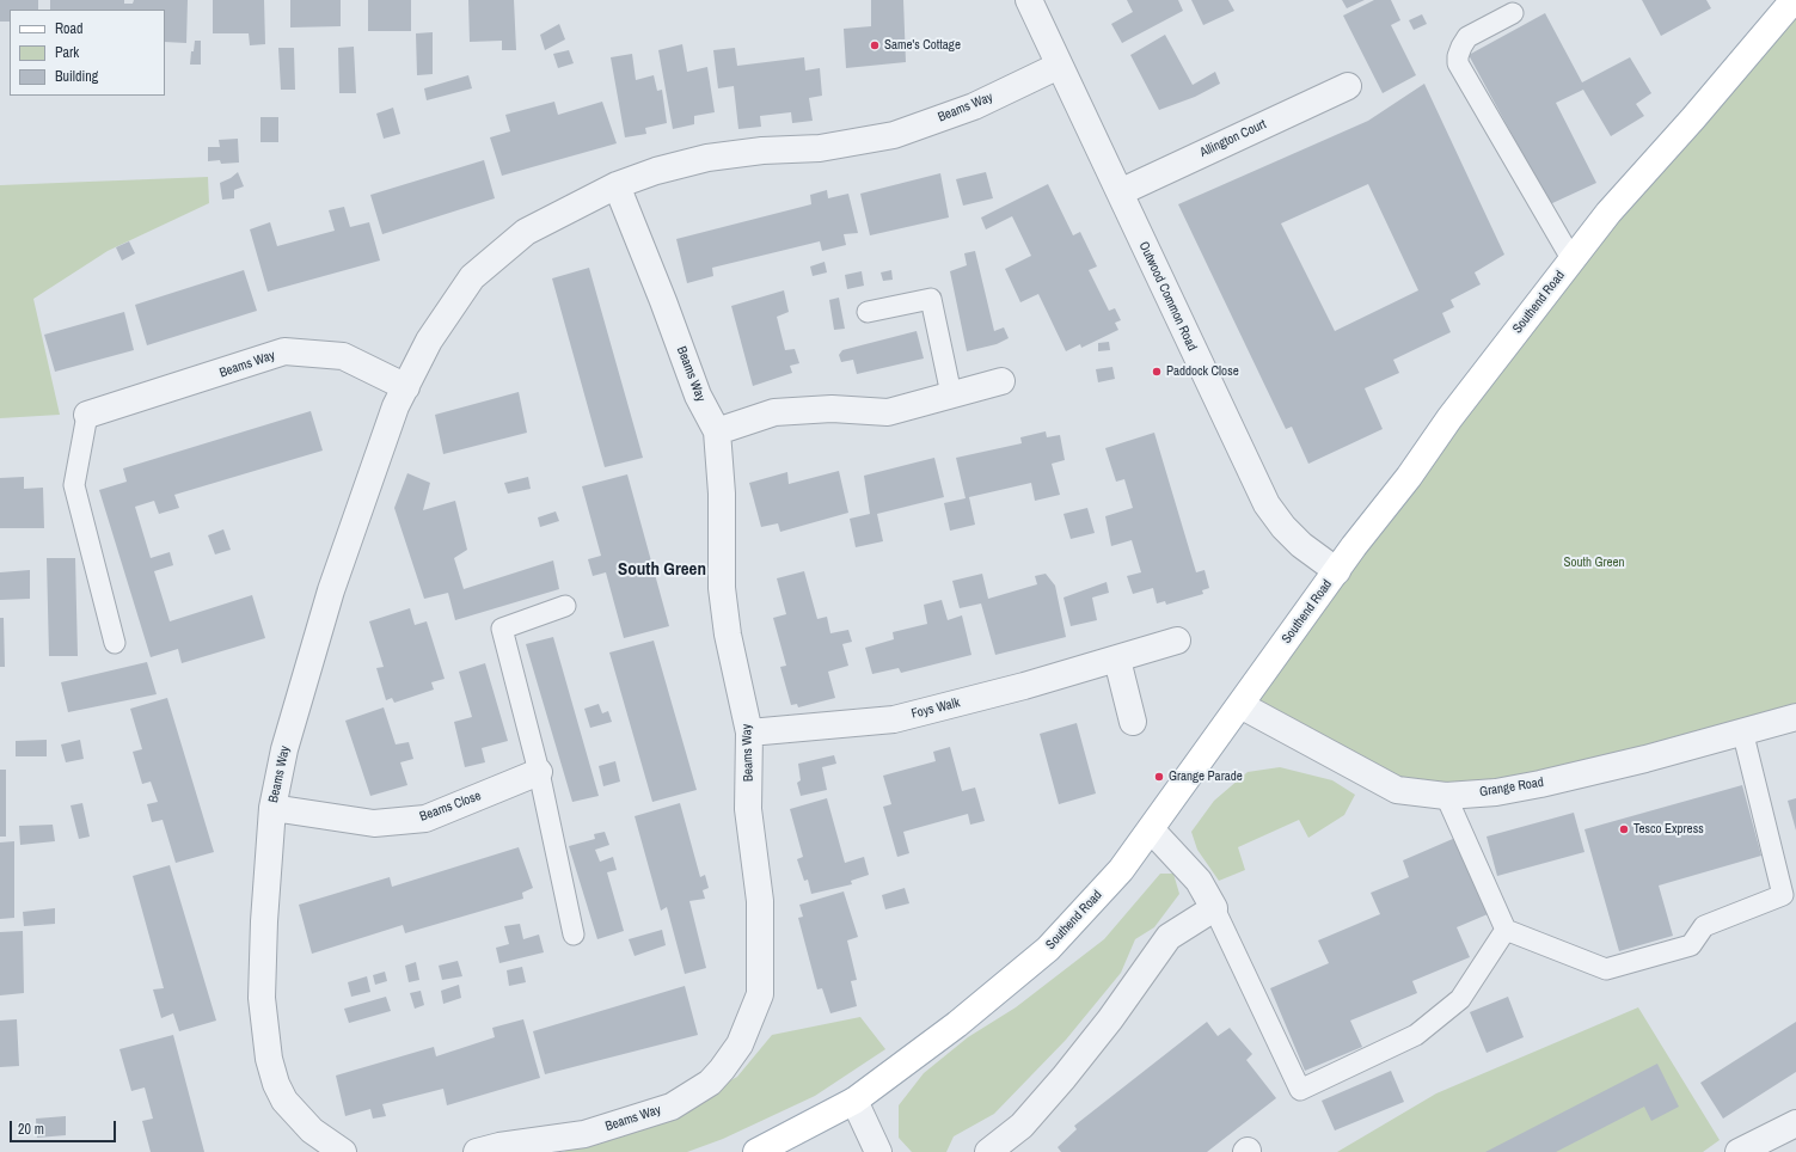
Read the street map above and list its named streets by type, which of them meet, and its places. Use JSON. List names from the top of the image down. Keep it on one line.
{"streets":{"main road":["Southend Road"],"street":["Beams Way","Allington Court","Outwood Common Road","Foys Walk","Grange Road","Beams Close"]},"crossings":[["Beams Way","Outwood Common Road"],["Beams Way","Foys Walk"],["Beams Way","Beams Close"],["Allington Court","Outwood Common Road"],["Outwood Common Road","Southend Road"],["Southend Road","Grange Road"]],"districts":["South Green"],"parks":["South Green"],"places":["Same's Cottage","Paddock Close","Grange Parade","Tesco Express"],"legend":["Road","Park","Building"],"scale_bar":"20 m"}
